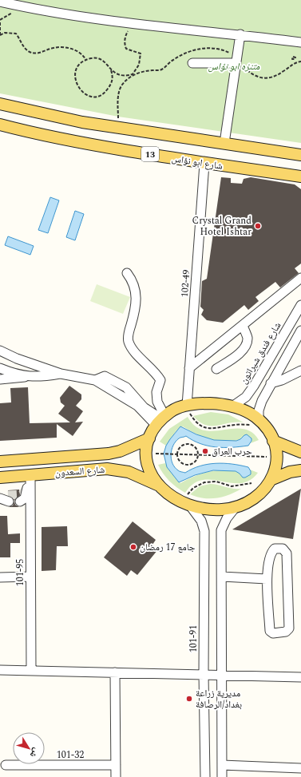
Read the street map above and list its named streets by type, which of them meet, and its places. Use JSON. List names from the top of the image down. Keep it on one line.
{"streets":{"main road":["13","شارع ابو نؤاس","شارع السعدون"],"street":["102-49","شارع فندق شيراتون","101-95","101-91","101-32"]},"crossings":[["شارع ابو نؤاس","102-49"],["شارع السعدون","101-95"]],"parks":["متنزه ابو نؤاس"],"places":["Crystal Grand Hotel Ishtar","حرب العراق","جامع 17 رمضان","مديرية زراعة بغداد/الرصافة"],"north":"bottom right"}
